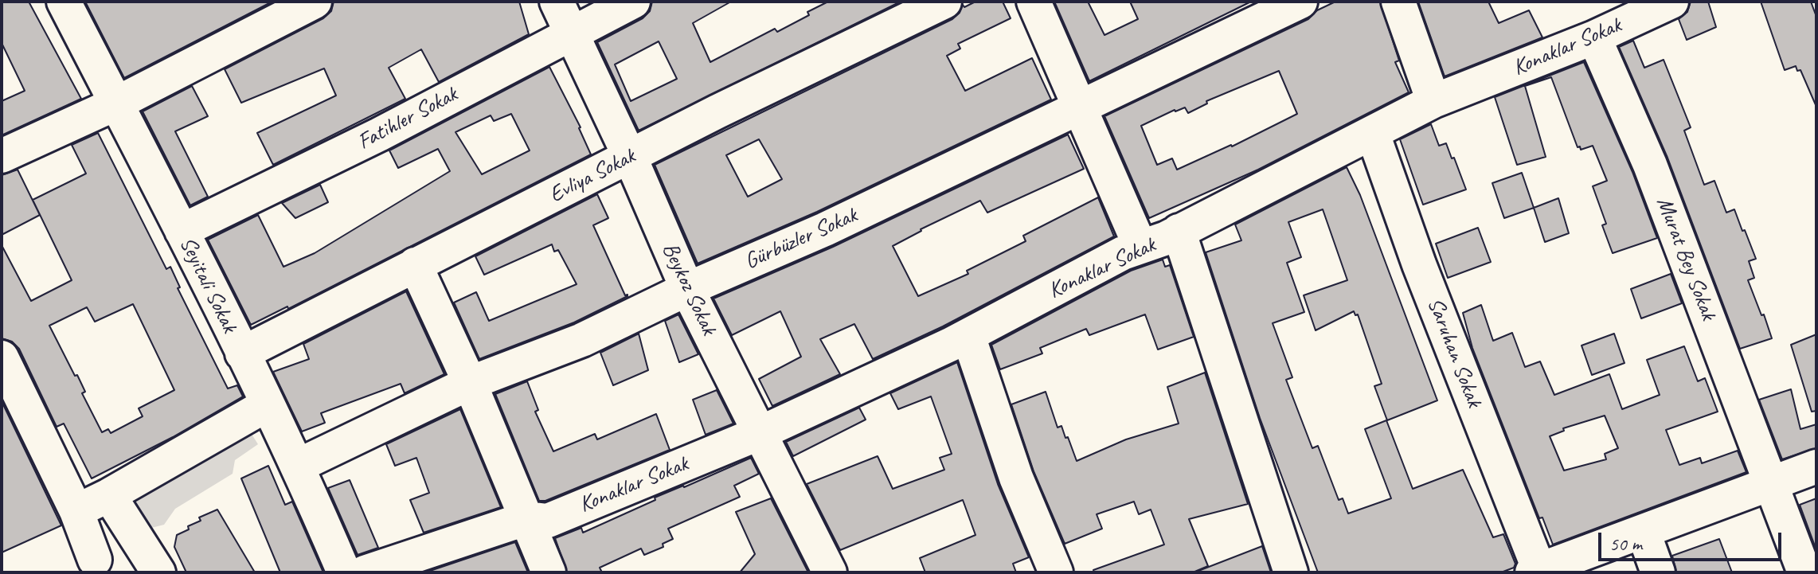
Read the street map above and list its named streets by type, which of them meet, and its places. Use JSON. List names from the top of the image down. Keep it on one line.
{"streets":{"street":["Konaklar Sokak","Fatihler Sokak","Evliya Sokak","Gürbüzler Sokak","Murat Bey Sokak","Seyitali Sokak","Beykoz Sokak","Saruhan Sokak"]},"crossings":[["Konaklar Sokak","Murat Bey Sokak"],["Konaklar Sokak","Beykoz Sokak"],["Konaklar Sokak","Saruhan Sokak"],["Fatihler Sokak","Seyitali Sokak"],["Fatihler Sokak","Beykoz Sokak"],["Evliya Sokak","Seyitali Sokak"],["Evliya Sokak","Beykoz Sokak"],["Gürbüzler Sokak","Seyitali Sokak"],["Gürbüzler Sokak","Beykoz Sokak"]],"scale_bar":"50 m"}
